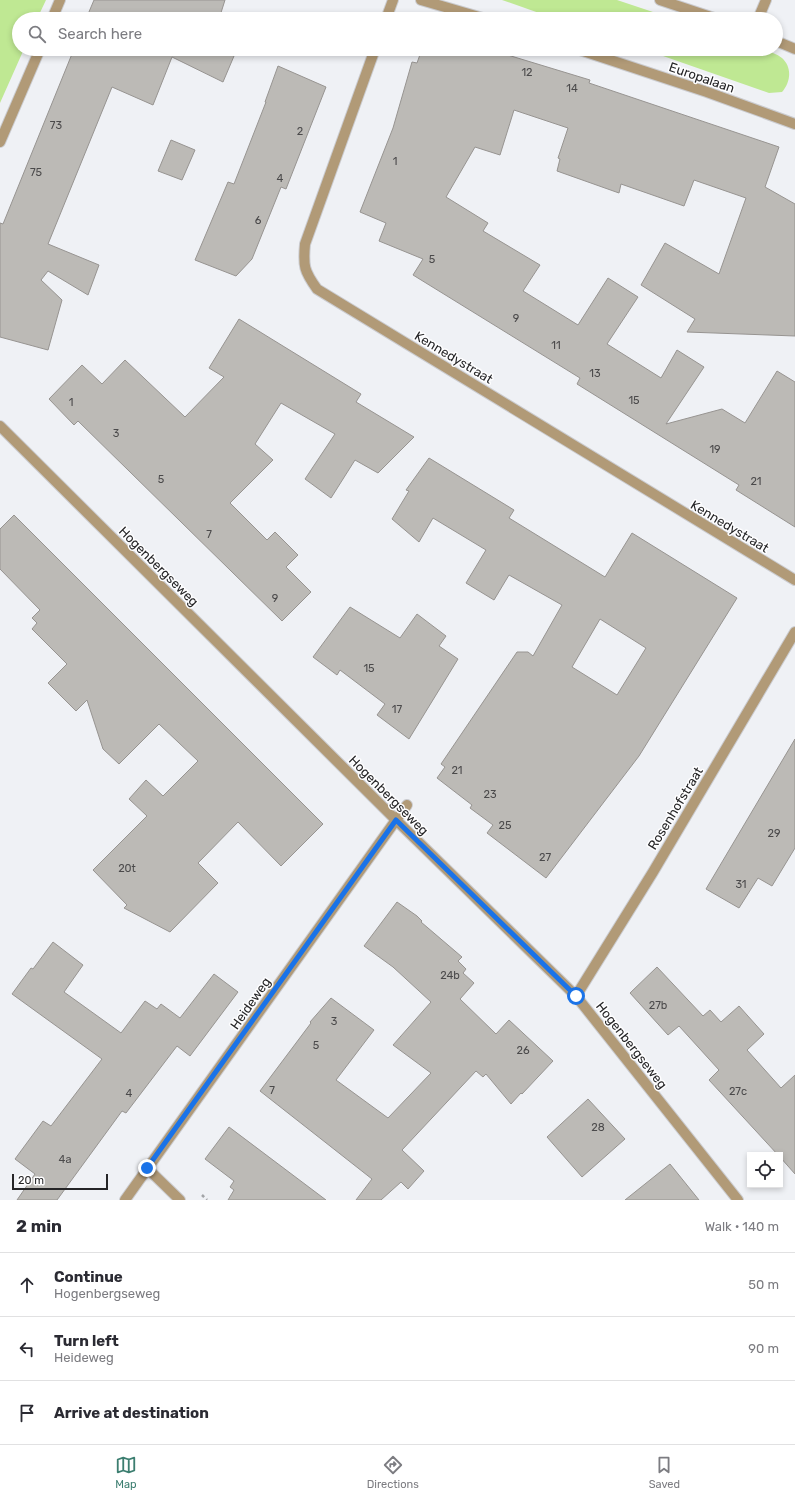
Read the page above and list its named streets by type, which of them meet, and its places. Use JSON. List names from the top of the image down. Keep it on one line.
{"streets":{"street":["Europalaan","Kennedystraat","Hogenbergseweg","Rosenhofstraat","Heideweg"]},"crossings":[["Hogenbergseweg","Rosenhofstraat"],["Hogenbergseweg","Heideweg"]],"house_numbers":["12","14","73","2","1","75","4","6","5","9","11","13","15","1","3","19","5","21","7","9","15","17","21","23","25","29","27","20t","31","24b","27b","3","5","26","7","27c","4","28","4a"],"scale_bar":"20 m","page":{"search":"Search here","scale":"20 m","heading":["2 min","Walk · 140 m"],"list":[["Continue","Hogenbergseweg","50 m"],["Turn left","Heideweg","90 m"],"Arrive at destination"],"nav":["Map","Directions","Saved"]}}
